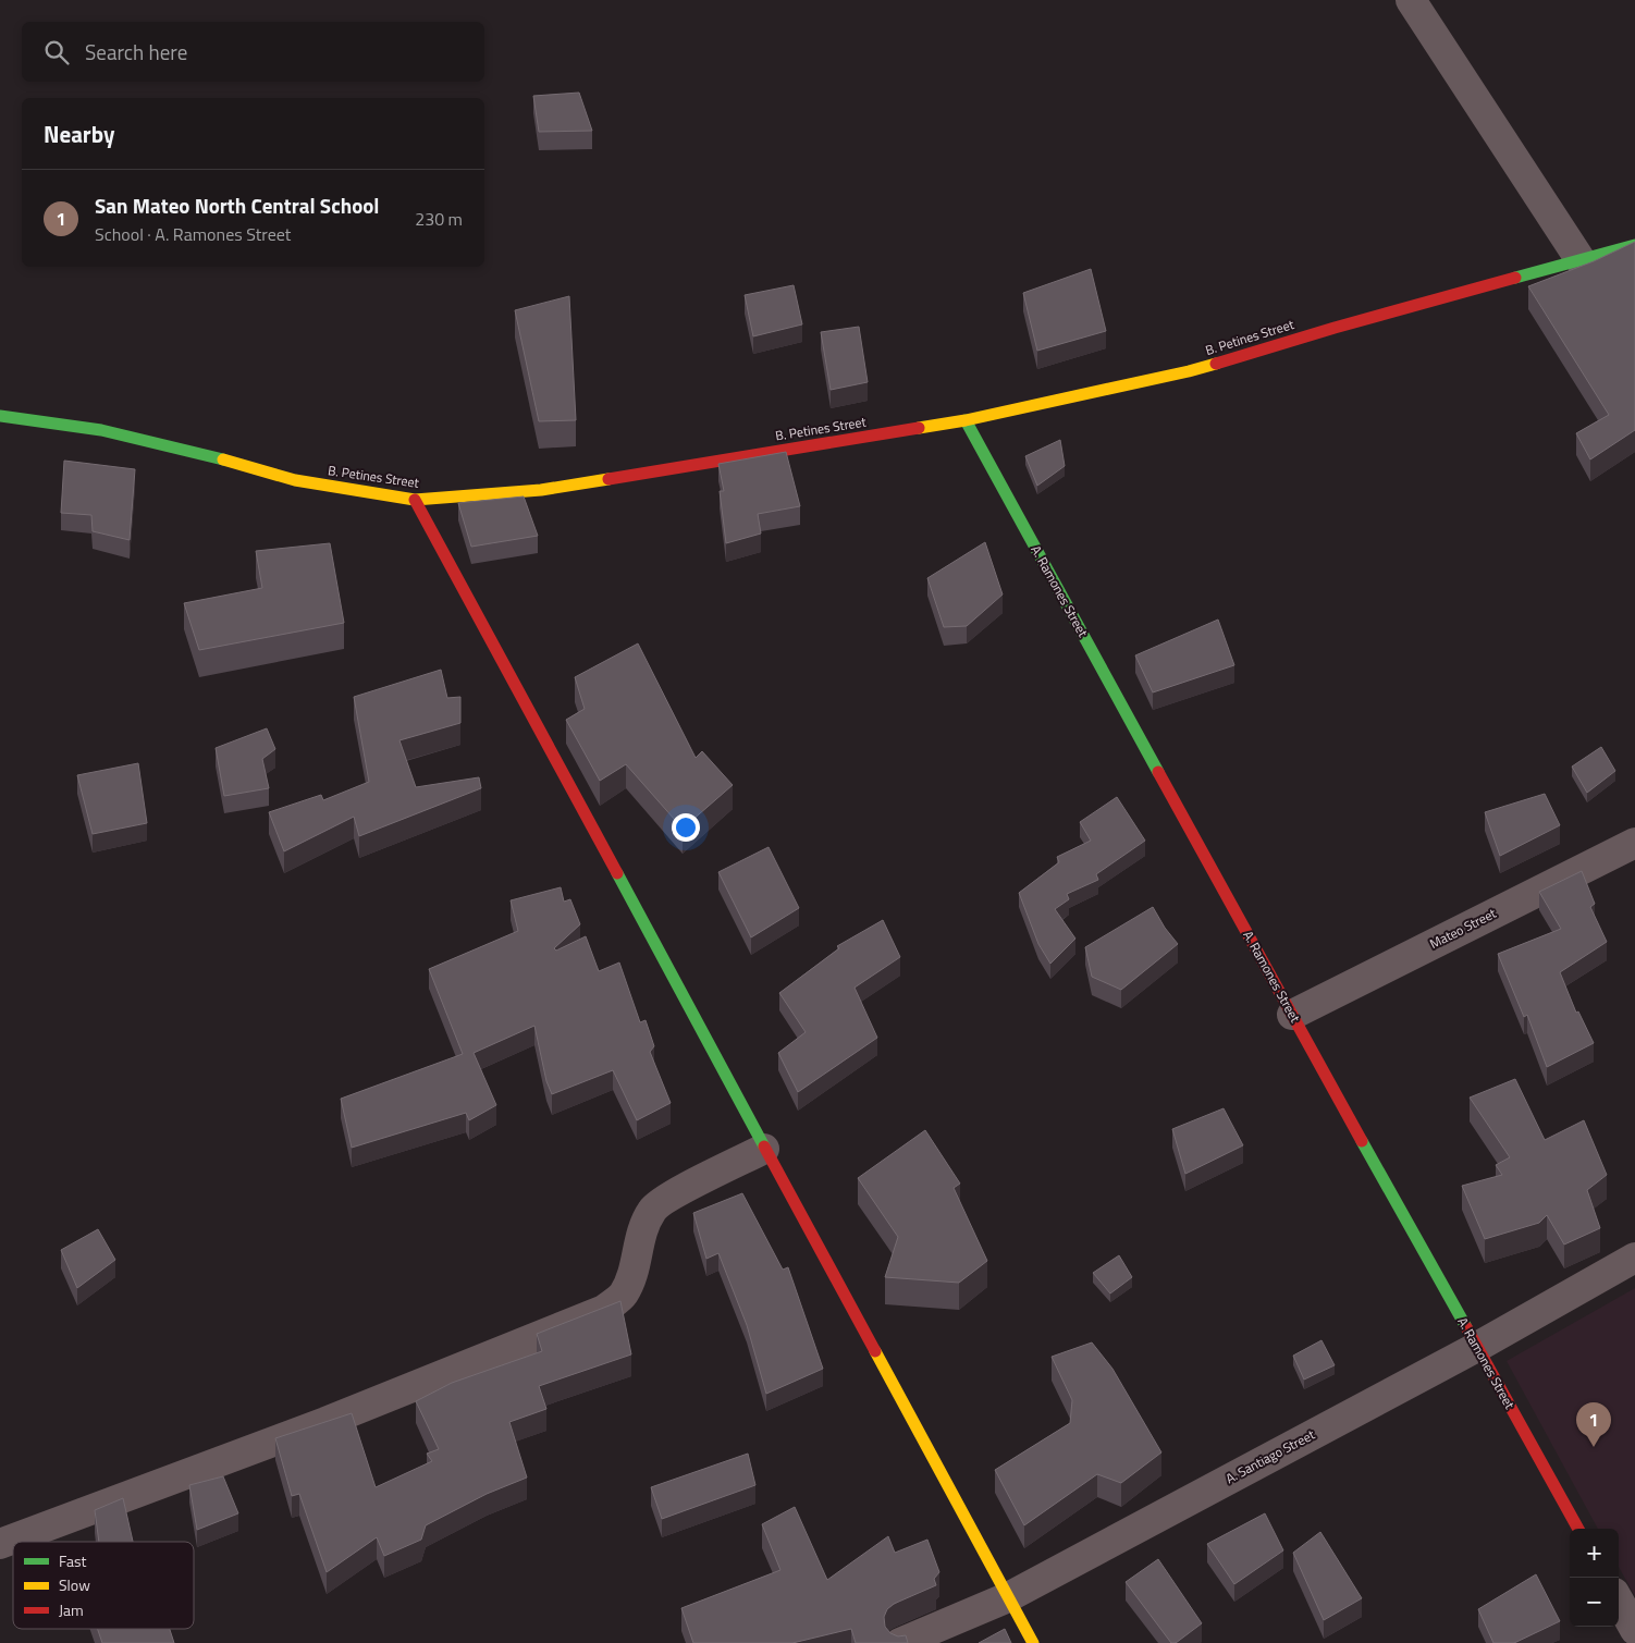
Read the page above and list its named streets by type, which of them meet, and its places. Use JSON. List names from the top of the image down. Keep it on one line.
{"streets":{"street":["B. Petines Street","A. Ramones Street","Mateo Street","A. Santiago Street"]},"crossings":[["B. Petines Street","A. Ramones Street"],["A. Ramones Street","Mateo Street"],["A. Ramones Street","A. Santiago Street"]],"legend":["Fast","Slow","Jam"],"page":{"search":"Search here","heading":"Nearby","list":[{"mark":"1","name":"San Mateo North Central School","note":"School · A. Ramones Street","value":"230 m"}],"pins":"1","map_buttons":["+","−"]}}
